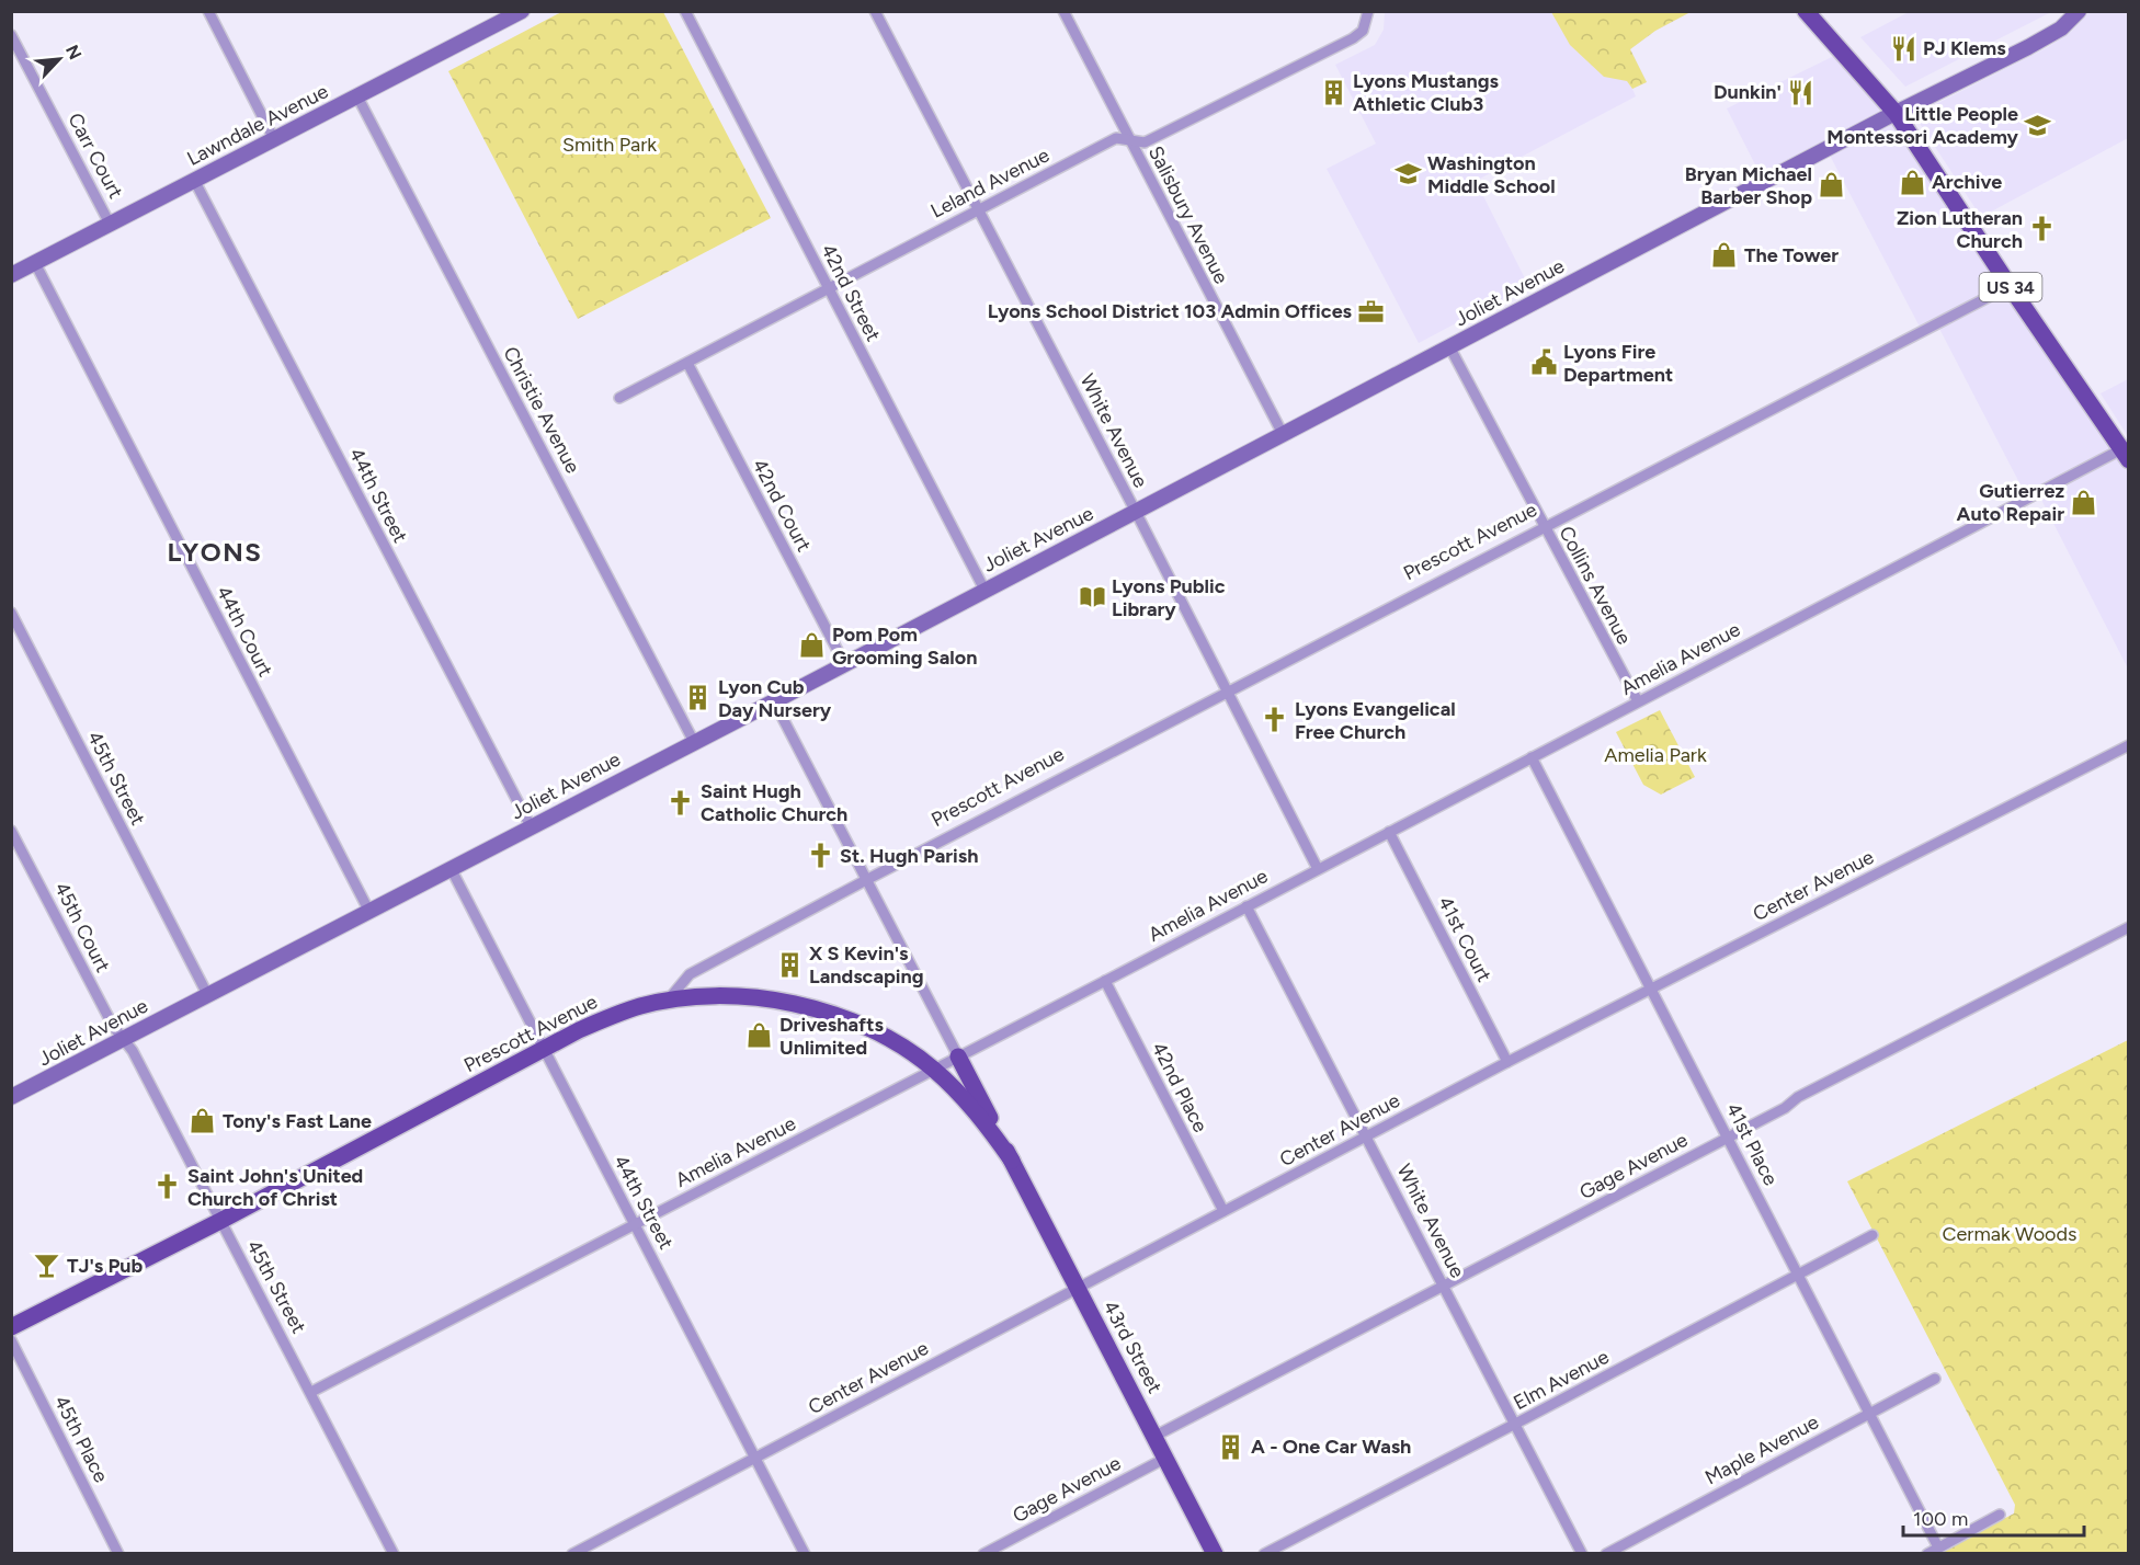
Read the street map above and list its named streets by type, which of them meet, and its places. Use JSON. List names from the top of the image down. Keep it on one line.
{"streets":{"main road":["US 34","Prescott Avenue","43rd Street"],"street":["Lawndale Avenue","Carr Court","Leland Avenue","Salisbury Avenue","42nd Street","Joliet Avenue","Christie Avenue","White Avenue","44th Street","42nd Court","Collins Avenue","44th Court","Amelia Avenue","45th Street","Center Avenue","45th Court","41st Court","42nd Place","41st Place","Gage Avenue","Elm Avenue","45th Place","Maple Avenue"]},"crossings":[["Lawndale Avenue","Carr Court"],["Lawndale Avenue","Christie Avenue"],["Lawndale Avenue","44th Street"],["Lawndale Avenue","44th Court"],["Leland Avenue","Salisbury Avenue"],["Leland Avenue","42nd Street"],["Leland Avenue","White Avenue"],["Leland Avenue","42nd Court"],["Salisbury Avenue","Joliet Avenue"],["US 34","Joliet Avenue"],["US 34","Prescott Avenue"],["US 34","Amelia Avenue"],["42nd Street","Joliet Avenue"],["Joliet Avenue","Christie Avenue"],["Joliet Avenue","White Avenue"],["Joliet Avenue","44th Street"],["Joliet Avenue","42nd Court"],["Joliet Avenue","Collins Avenue"],["Joliet Avenue","44th Court"],["Joliet Avenue","45th Street"],["Joliet Avenue","45th Court"],["White Avenue","Prescott Avenue"],["White Avenue","Amelia Avenue"],["White Avenue","Center Avenue"],["White Avenue","Gage Avenue"],["White Avenue","Elm Avenue"],["44th Street","Prescott Avenue"],["44th Street","Amelia Avenue"],["44th Street","Center Avenue"],["Prescott Avenue","Collins Avenue"],["Prescott Avenue","45th Street"],["Collins Avenue","Amelia Avenue"],["Amelia Avenue","45th Street"],["Amelia Avenue","41st Court"],["Amelia Avenue","42nd Place"],["Amelia Avenue","41st Place"],["45th Street","45th Court"],["Center Avenue","41st Court"],["Center Avenue","42nd Place"],["Center Avenue","41st Place"],["Center Avenue","43rd Street"],["41st Place","Gage Avenue"],["41st Place","Elm Avenue"],["41st Place","Maple Avenue"],["Gage Avenue","43rd Street"]],"districts":["LYONS"],"parks":["Smith Park","Amelia Park","Cermak Woods"],"places":{"restaurant":["PJ Klems","Dunkin'"],"building":["Lyons Mustangs Athletic Club3","Lyon Cub Day Nursery","X S Kevin's Landscaping","A - One Car Wash"],"school or university":["Little People Montessori Academy","Washington Middle School"],"shop":["Archive","Bryan Michael Barber Shop","The Tower","Gutierrez Auto Repair","Pom Pom Grooming Salon","Driveshafts Unlimited","Tony's Fast Lane"],"church":["Zion Lutheran Church","Lyons Evangelical Free Church","Saint Hugh Catholic Church","St. Hugh Parish","Saint John's United Church of Christ"],"office":["Lyons School District 103 Admin Offices"],"public building":["Lyons Fire Department"],"library":["Lyons Public Library"],"bar":["TJ's Pub"]},"scale_bar":"100 m","north":"top right"}
